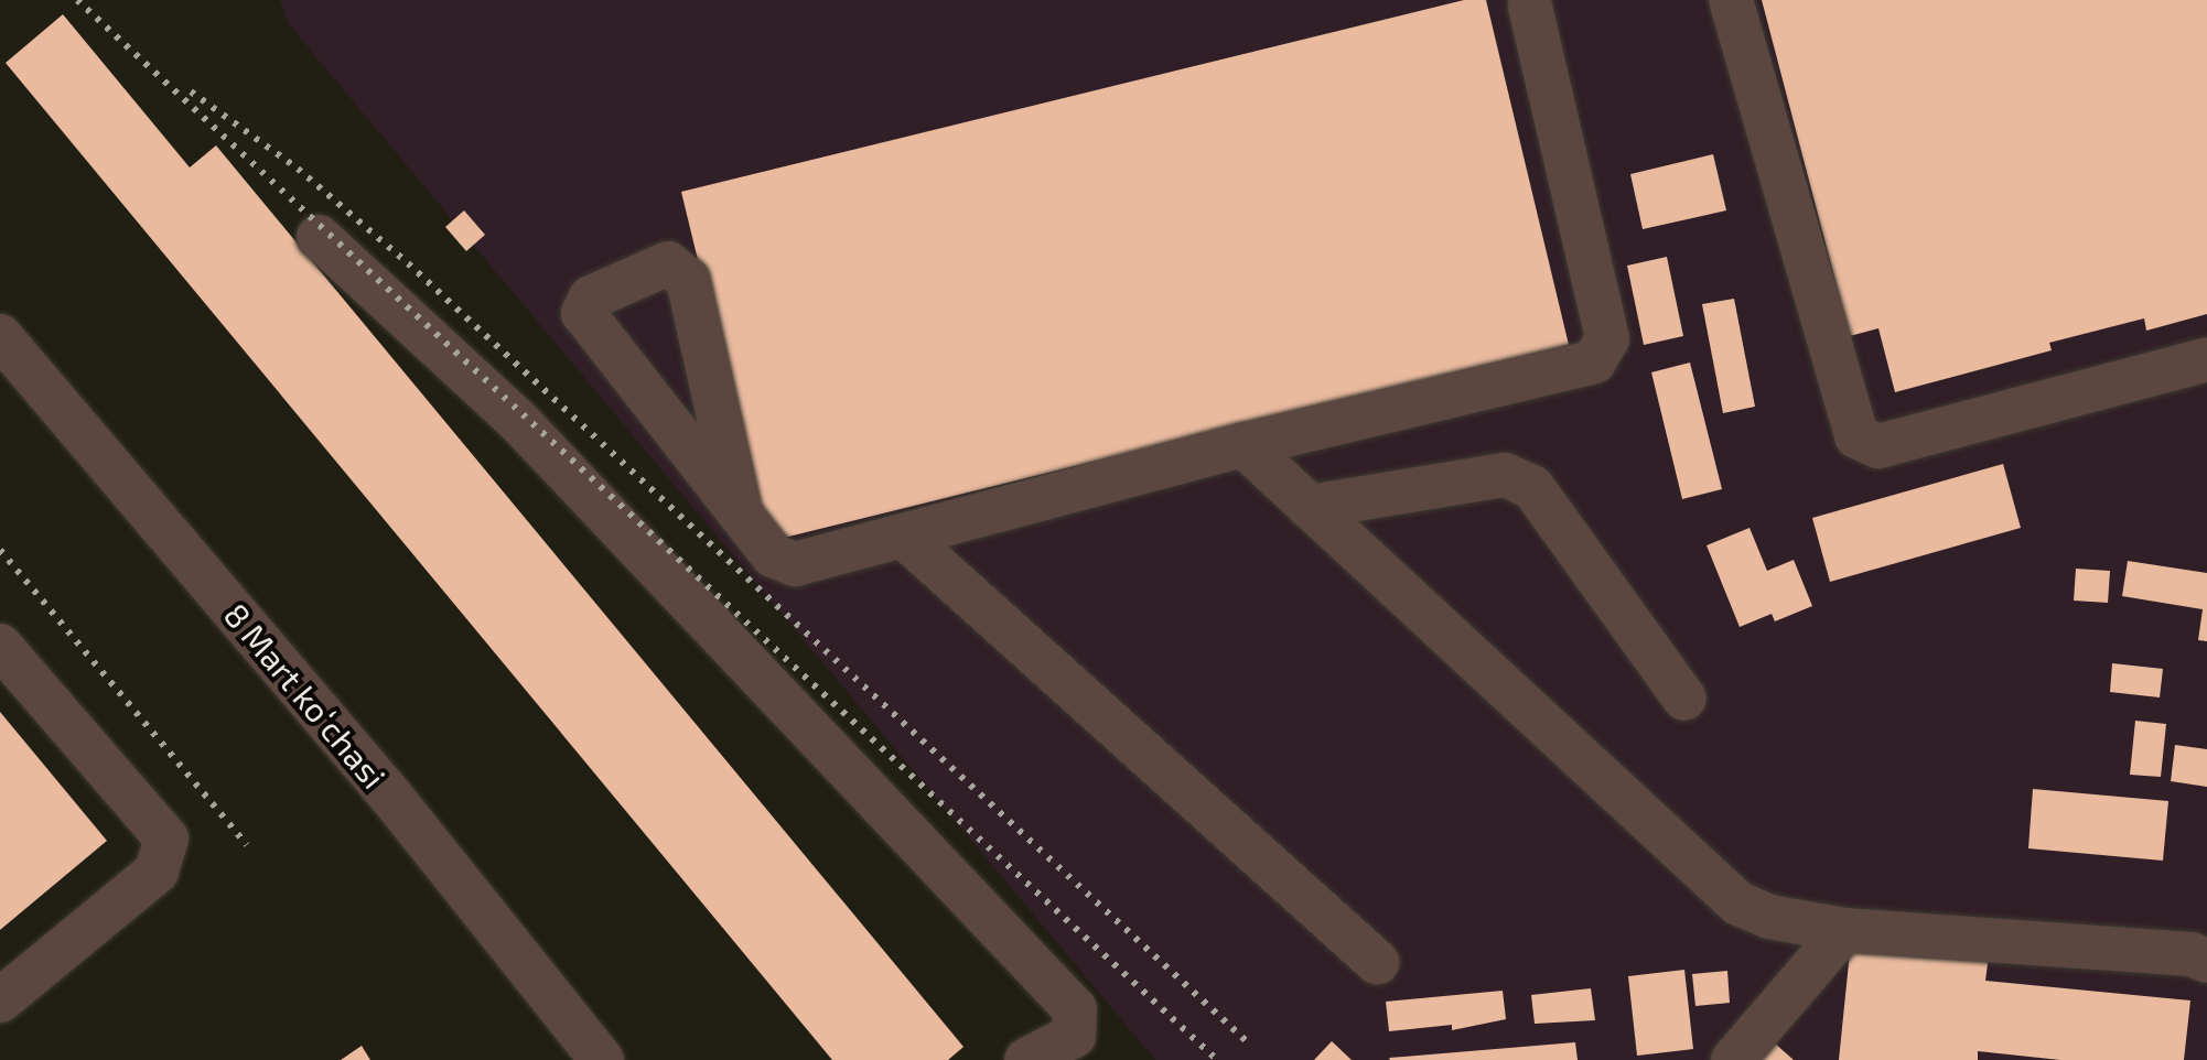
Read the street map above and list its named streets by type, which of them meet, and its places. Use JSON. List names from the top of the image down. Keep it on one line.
{"streets":{"street":["8 Mart koʻchasi"]}}
